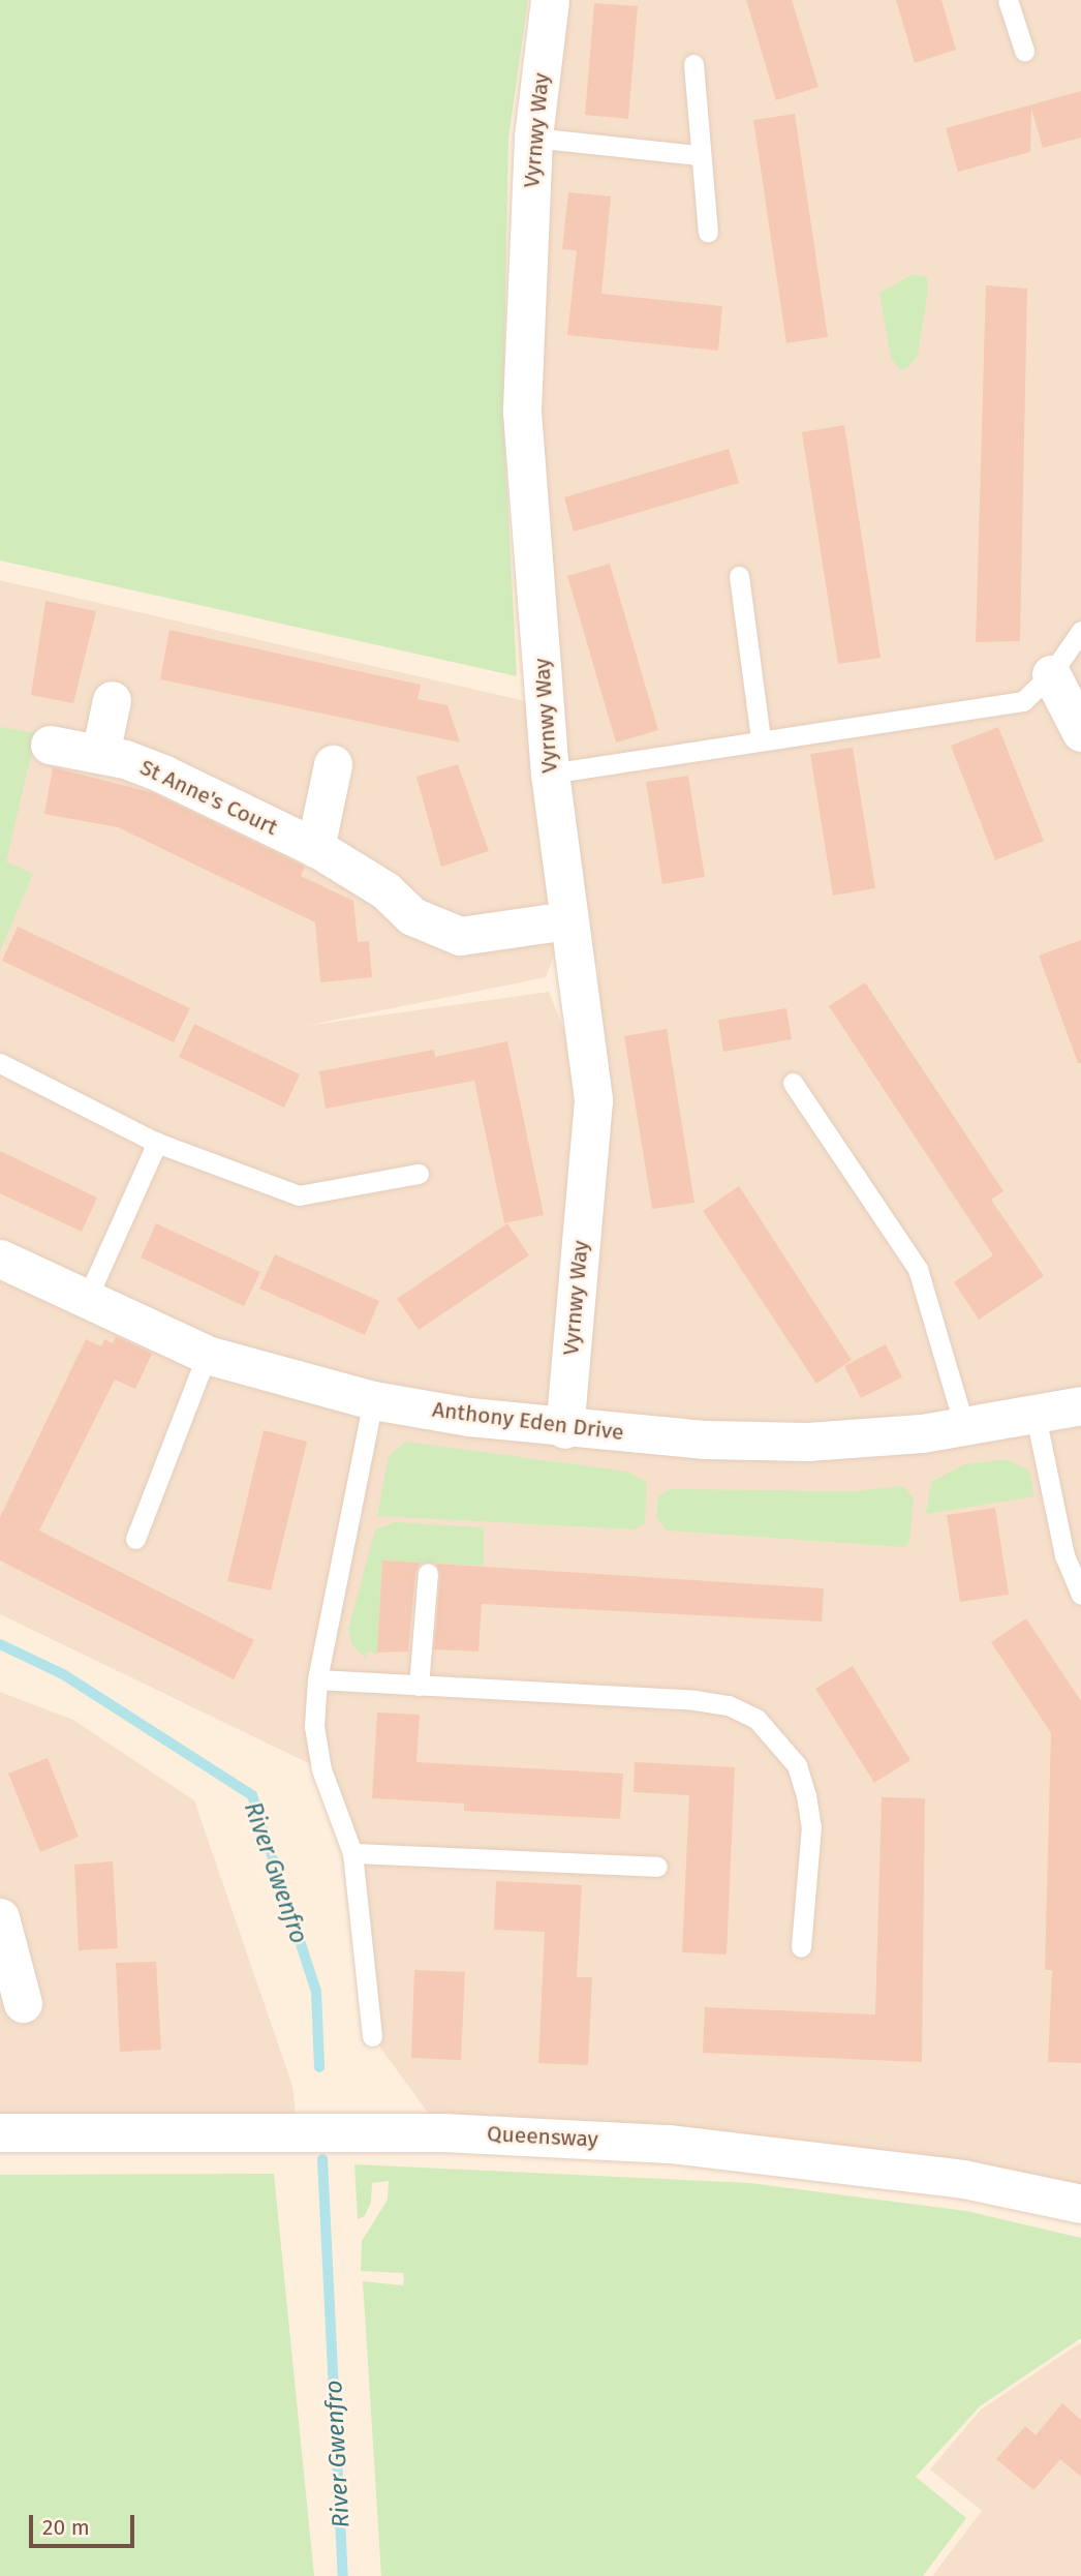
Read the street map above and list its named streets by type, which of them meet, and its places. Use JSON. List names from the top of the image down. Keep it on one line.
{"streets":{"street":["Vyrnwy Way","St Anne's Court","Anthony Eden Drive","Queensway"]},"crossings":[["Vyrnwy Way","St Anne's Court"],["Vyrnwy Way","Anthony Eden Drive"]],"water":["River Gwenfro"],"scale_bar":"20 m"}
